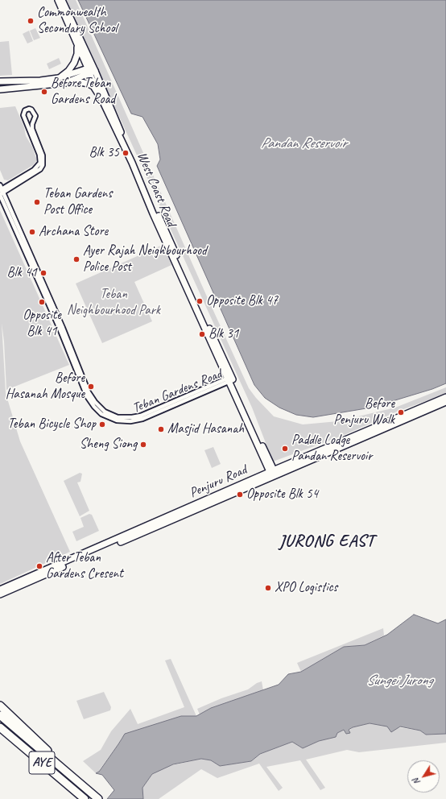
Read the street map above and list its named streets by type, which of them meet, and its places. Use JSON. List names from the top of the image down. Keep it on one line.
{"streets":{"highway":["AYE"],"main road":["West Coast Road","Penjuru Road"],"street":["Teban Gardens Road"]},"crossings":[["West Coast Road","Teban Gardens Road"],["West Coast Road","Penjuru Road"]],"districts":["JURONG EAST"],"water":["Pandan Reservoir","Sungei Jurong"],"parks":["Teban Neighbourhood Park"],"places":["Commonwealth Secondary School","Before Teban Gardens Road","Blk 35","Teban Gardens Post Office","Archana Store","Ayer Rajah Neighbourhood Police Post","Blk 41","Opposite Blk 47","Opposite Blk 41","Blk 31","Before Hasanah Mosque","Before Penjuru Walk","Teban Bicycle Shop","Masjid Hasanah","Sheng Siong","Paddle Lodge Pandan Reservoir","Opposite Blk 54","After Teban Gardens Cresent","XPO Logistics"],"north":"bottom left"}
